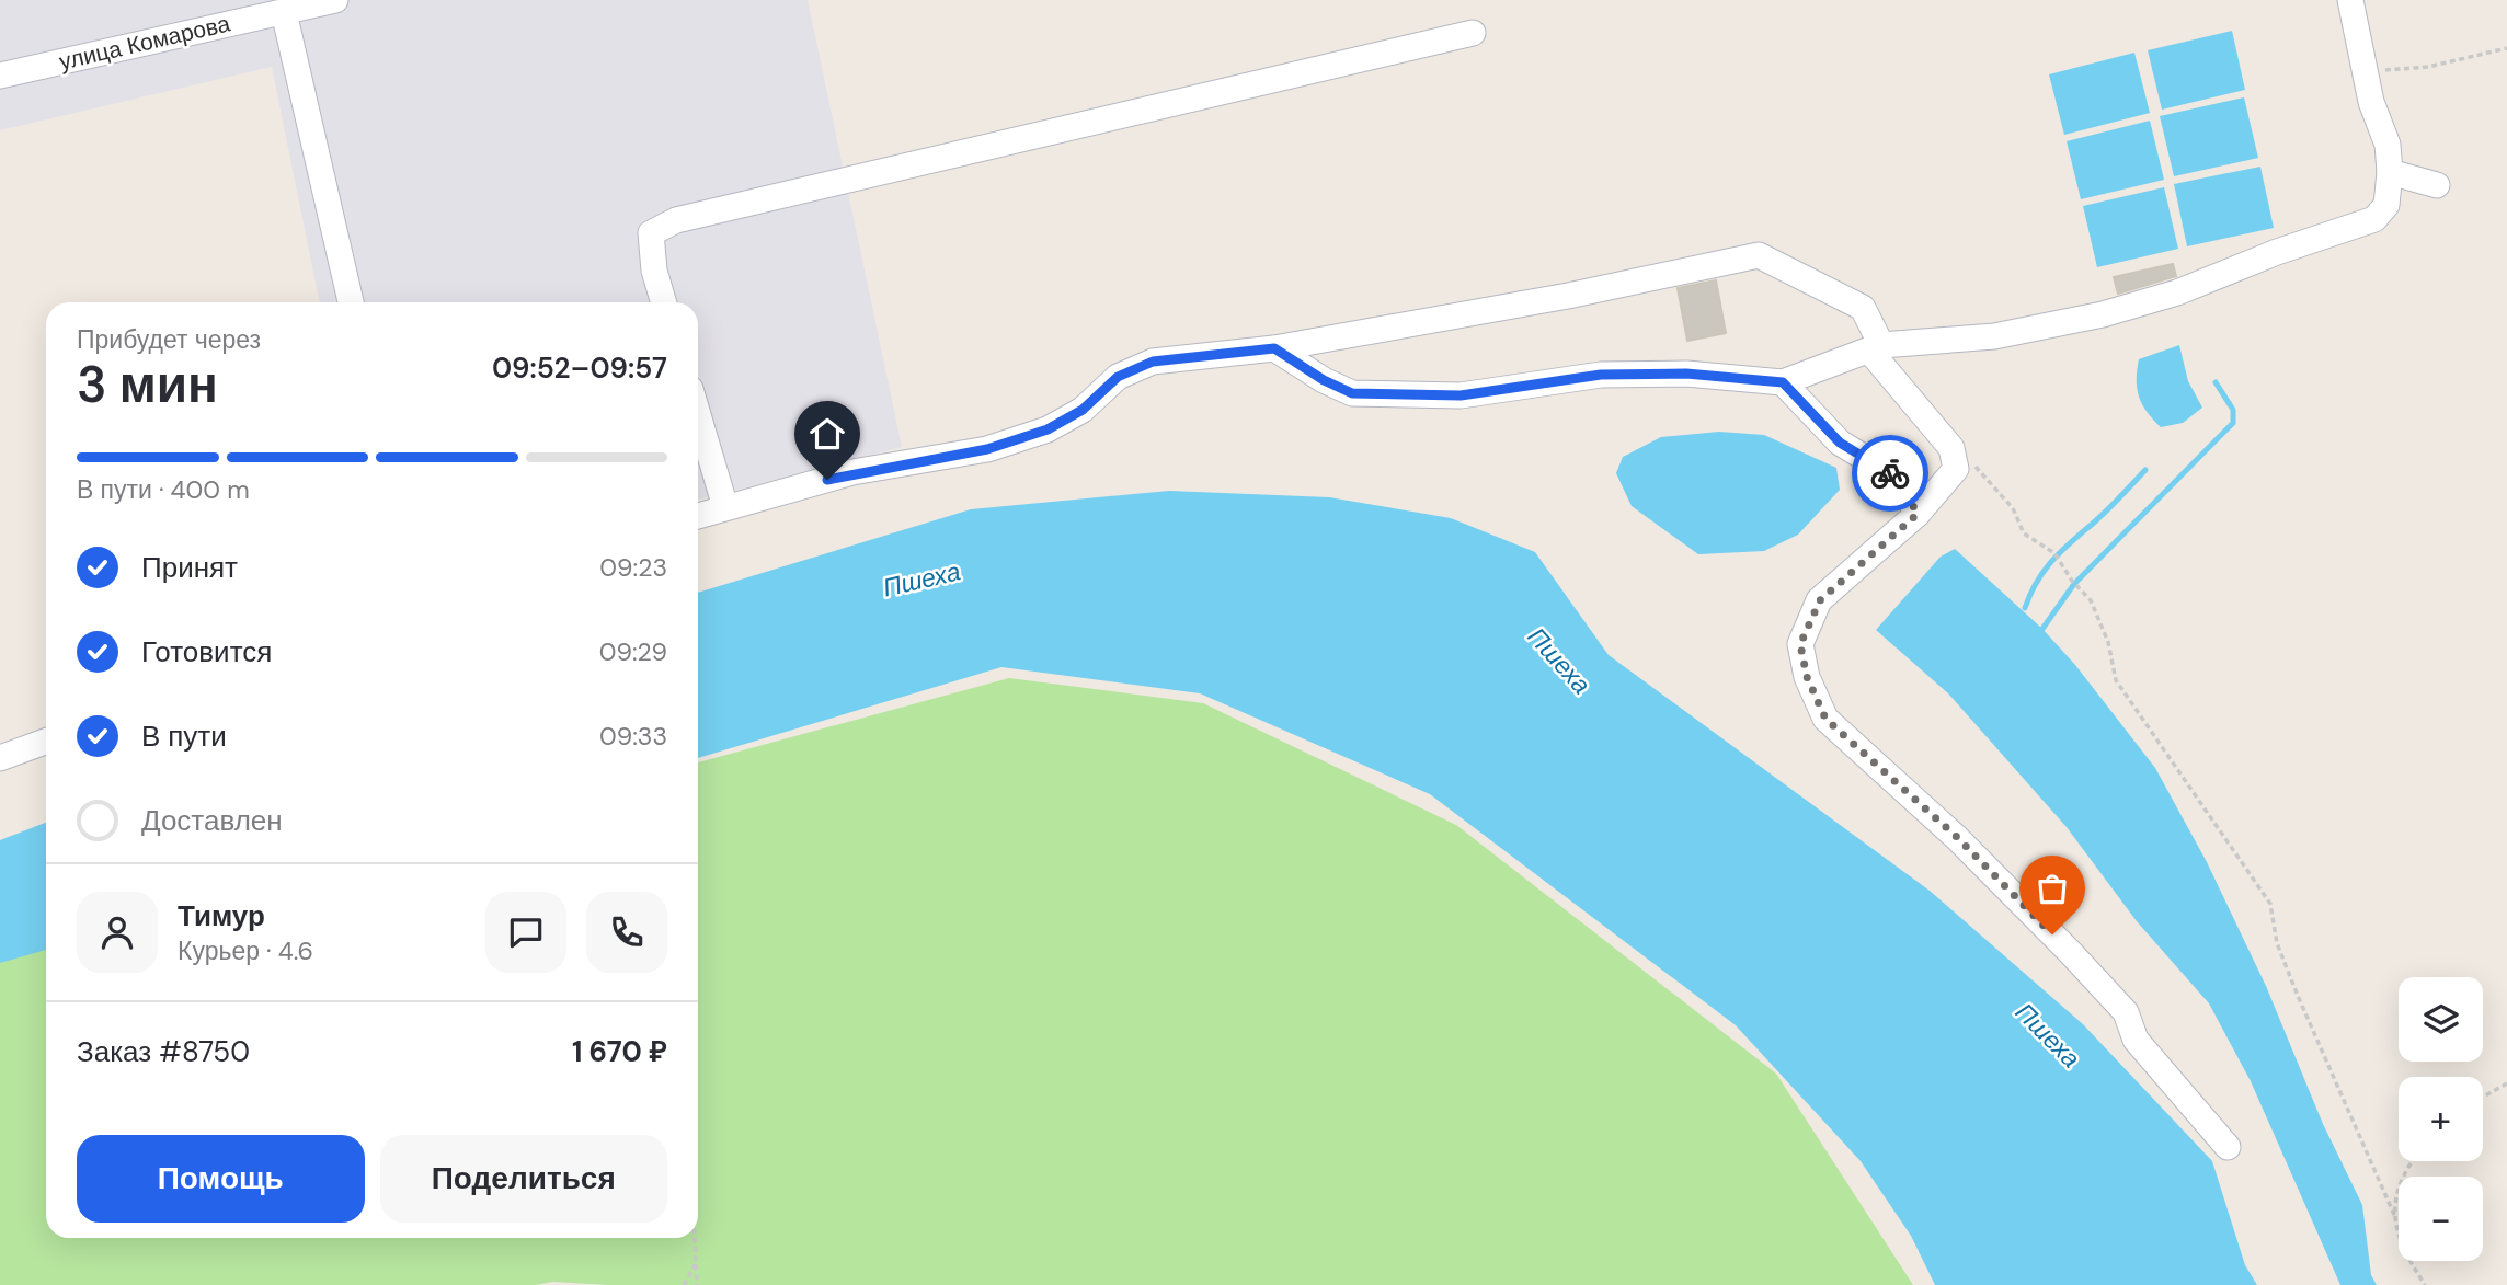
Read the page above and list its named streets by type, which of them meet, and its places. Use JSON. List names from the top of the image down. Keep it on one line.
{"streets":{"lane":["улица Комарова"]},"water":["Пшеха"],"page":{"heading":["3 мин","Прибудет через","09:52–09:57"],"panel":["Тимур","Курьер · 4.6","Заказ #8750","1 670 ₽"],"bar":"В пути · 400 m","list":[["Принят","09:23"],["Готовится","09:29"],["В пути","09:33"],"Доставлен"],"map_buttons":["+","−"],"buttons":["Помощь","Поделиться"]}}
